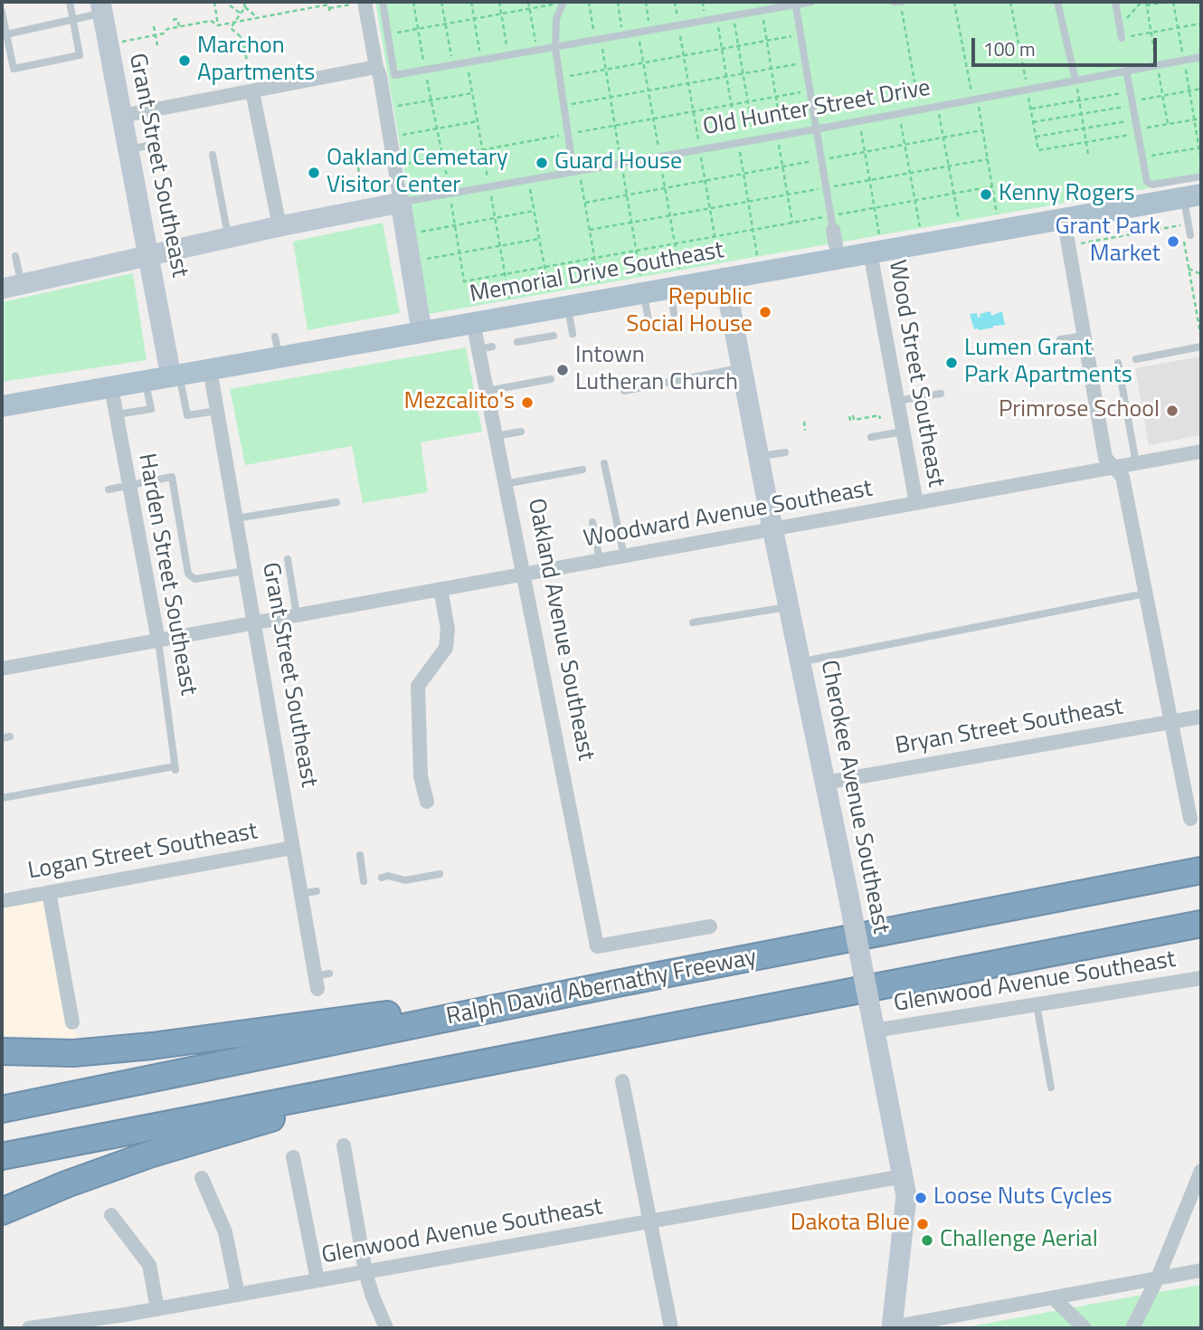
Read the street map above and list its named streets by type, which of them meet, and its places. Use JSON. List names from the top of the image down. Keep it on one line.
{"streets":{"highway":["Ralph David Abernathy Freeway"],"main road":["Memorial Drive Southeast"],"street":["Grant Street Southeast","Wood Street Southeast","Woodward Avenue Southeast","Harden Street Southeast","Oakland Avenue Southeast","Bryan Street Southeast","Cherokee Avenue Southeast","Logan Street Southeast","Glenwood Avenue Southeast"],"lane":["Old Hunter Street Drive"]},"crossings":[["Grant Street Southeast","Memorial Drive Southeast"],["Grant Street Southeast","Woodward Avenue Southeast"],["Grant Street Southeast","Logan Street Southeast"],["Memorial Drive Southeast","Wood Street Southeast"],["Memorial Drive Southeast","Harden Street Southeast"],["Memorial Drive Southeast","Oakland Avenue Southeast"],["Memorial Drive Southeast","Cherokee Avenue Southeast"],["Wood Street Southeast","Woodward Avenue Southeast"],["Woodward Avenue Southeast","Harden Street Southeast"],["Woodward Avenue Southeast","Oakland Avenue Southeast"],["Woodward Avenue Southeast","Cherokee Avenue Southeast"],["Bryan Street Southeast","Cherokee Avenue Southeast"],["Cherokee Avenue Southeast","Glenwood Avenue Southeast"]],"places":["Marchon Apartments","Guard House","Oakland Cemetary Visitor Center","Kenny Rogers","Grant Park Market","Republic Social House","Lumen Grant Park Apartments","Intown Lutheran Church","Mezcalito's","Primrose School","Loose Nuts Cycles","Dakota Blue","Challenge Aerial"],"scale_bar":"100 m"}
